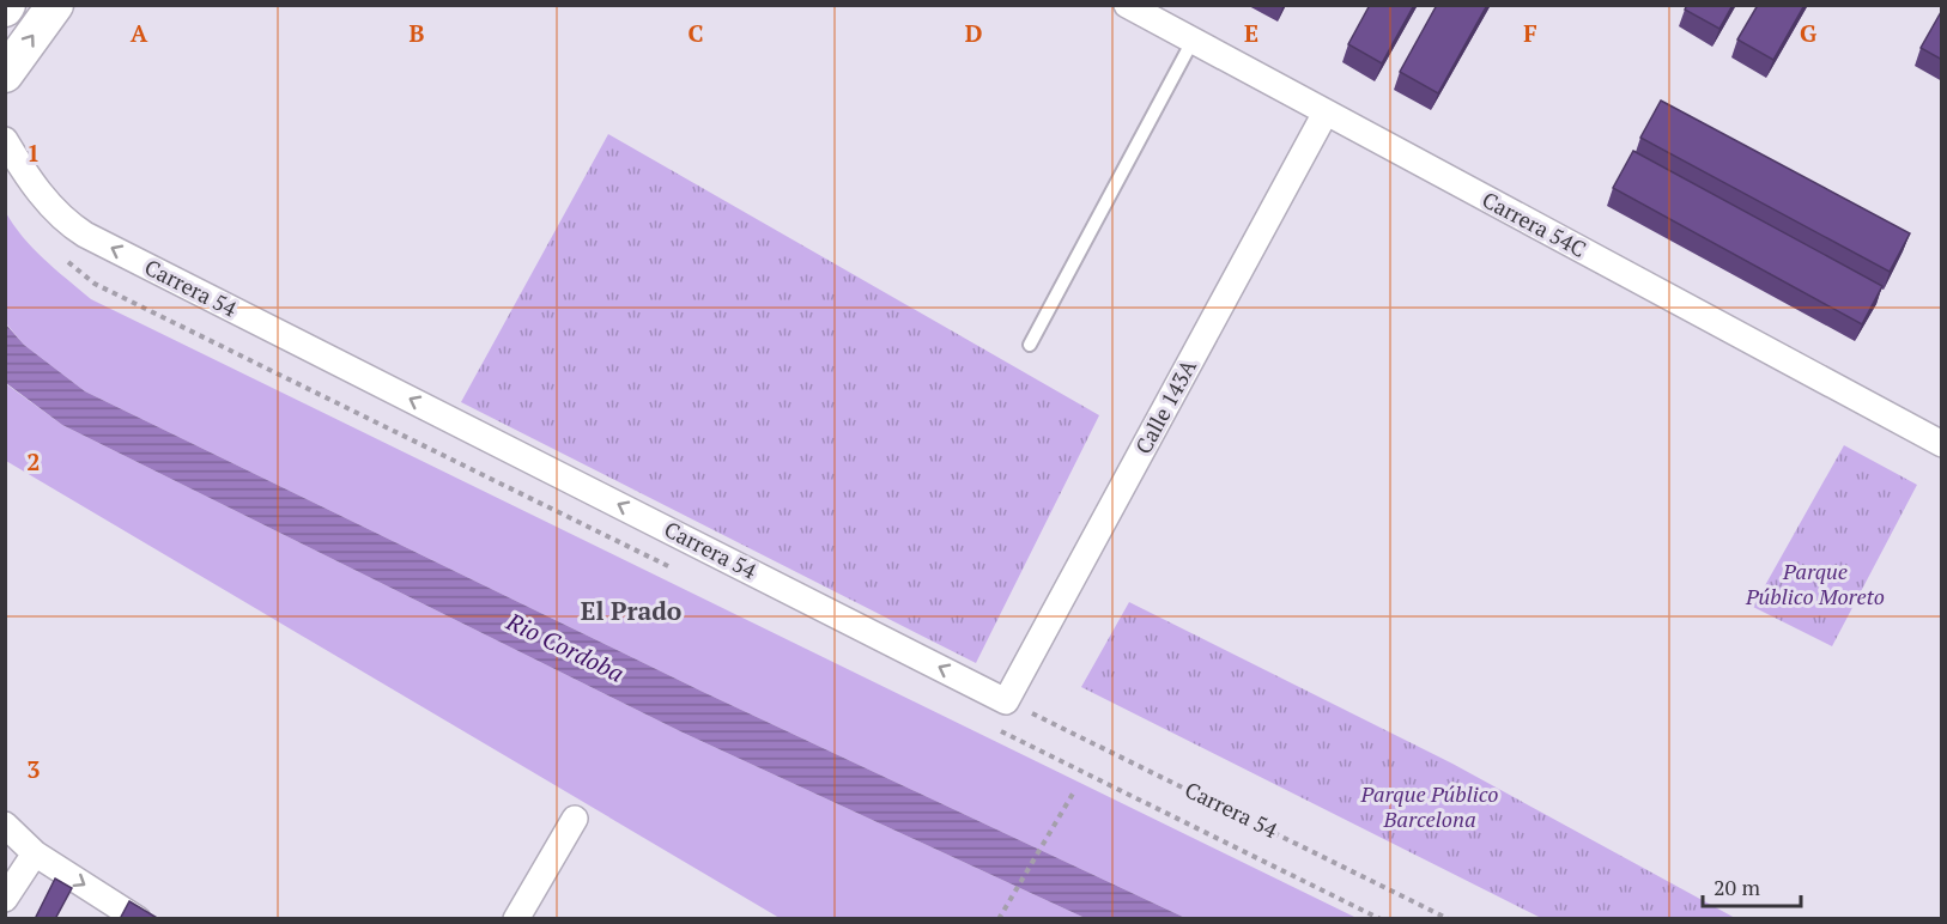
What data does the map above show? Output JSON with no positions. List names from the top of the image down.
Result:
{
  "streets": {
    "street": ["Carrera 54C", "Carrera 54", "Calle 143A"]
  },
  "crossings": [
    ["Carrera 54C", "Calle 143A"],
    ["Carrera 54", "Calle 143A"]
  ],
  "one_way": ["Carrera 54"],
  "districts": ["El Prado"],
  "water": ["Rio Cordoba"],
  "parks": ["Parque Público Moreto", "Parque Público Barcelona"],
  "scale_bar": "20 m",
  "grid": {
    "columns": [
      "A",
      "B",
      "C",
      "D",
      "E",
      "F",
      "G"
    ],
    "rows": ["1", "2", "3"]
  }
}
